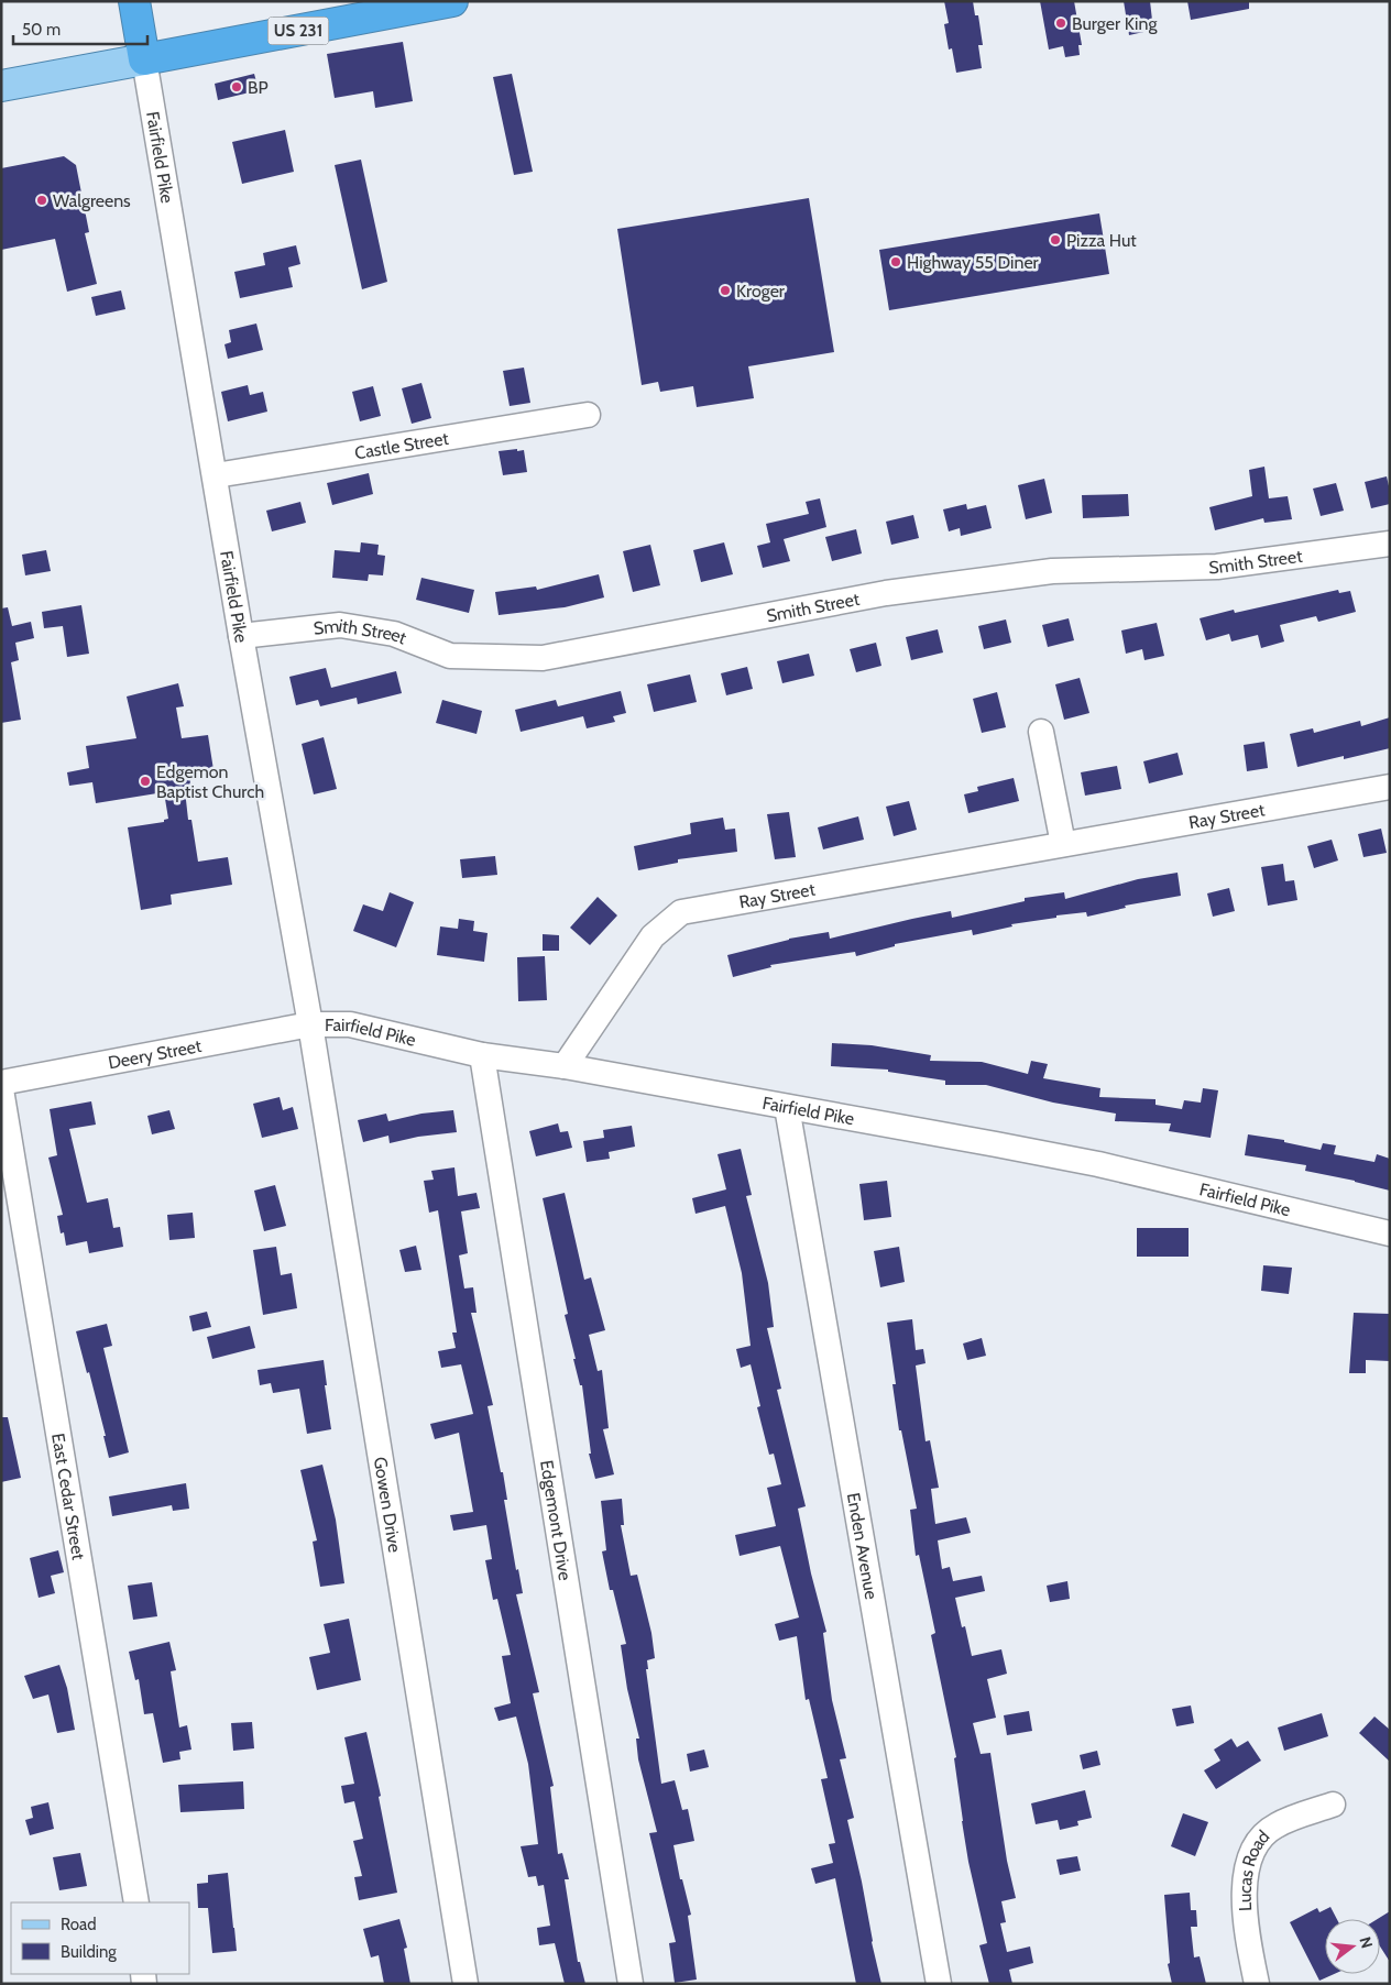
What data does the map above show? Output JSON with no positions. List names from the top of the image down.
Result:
{
  "streets": {
    "highway": ["US 231"],
    "street": [
      "Fairfield Pike",
      "Castle Street",
      "Smith Street",
      "Ray Street",
      "Deery Street",
      "East Cedar Street",
      "Gowen Drive",
      "Edgemont Drive",
      "Enden Avenue",
      "Lucas Road"
    ]
  },
  "crossings": [
    ["US 231", "Fairfield Pike"],
    ["Fairfield Pike", "Castle Street"],
    ["Fairfield Pike", "Smith Street"],
    ["Fairfield Pike", "Ray Street"],
    ["Fairfield Pike", "Deery Street"],
    ["Fairfield Pike", "Gowen Drive"],
    ["Fairfield Pike", "Edgemont Drive"],
    ["Fairfield Pike", "Enden Avenue"],
    ["Deery Street", "Gowen Drive"]
  ],
  "places": [
    "Burger King",
    "BP",
    "Walgreens",
    "Pizza Hut",
    "Highway 55 Diner",
    "Kroger",
    "Edgemon Baptist Church"
  ],
  "legend": ["Road", "Building"],
  "scale_bar": "50 m",
  "north": "right"
}
